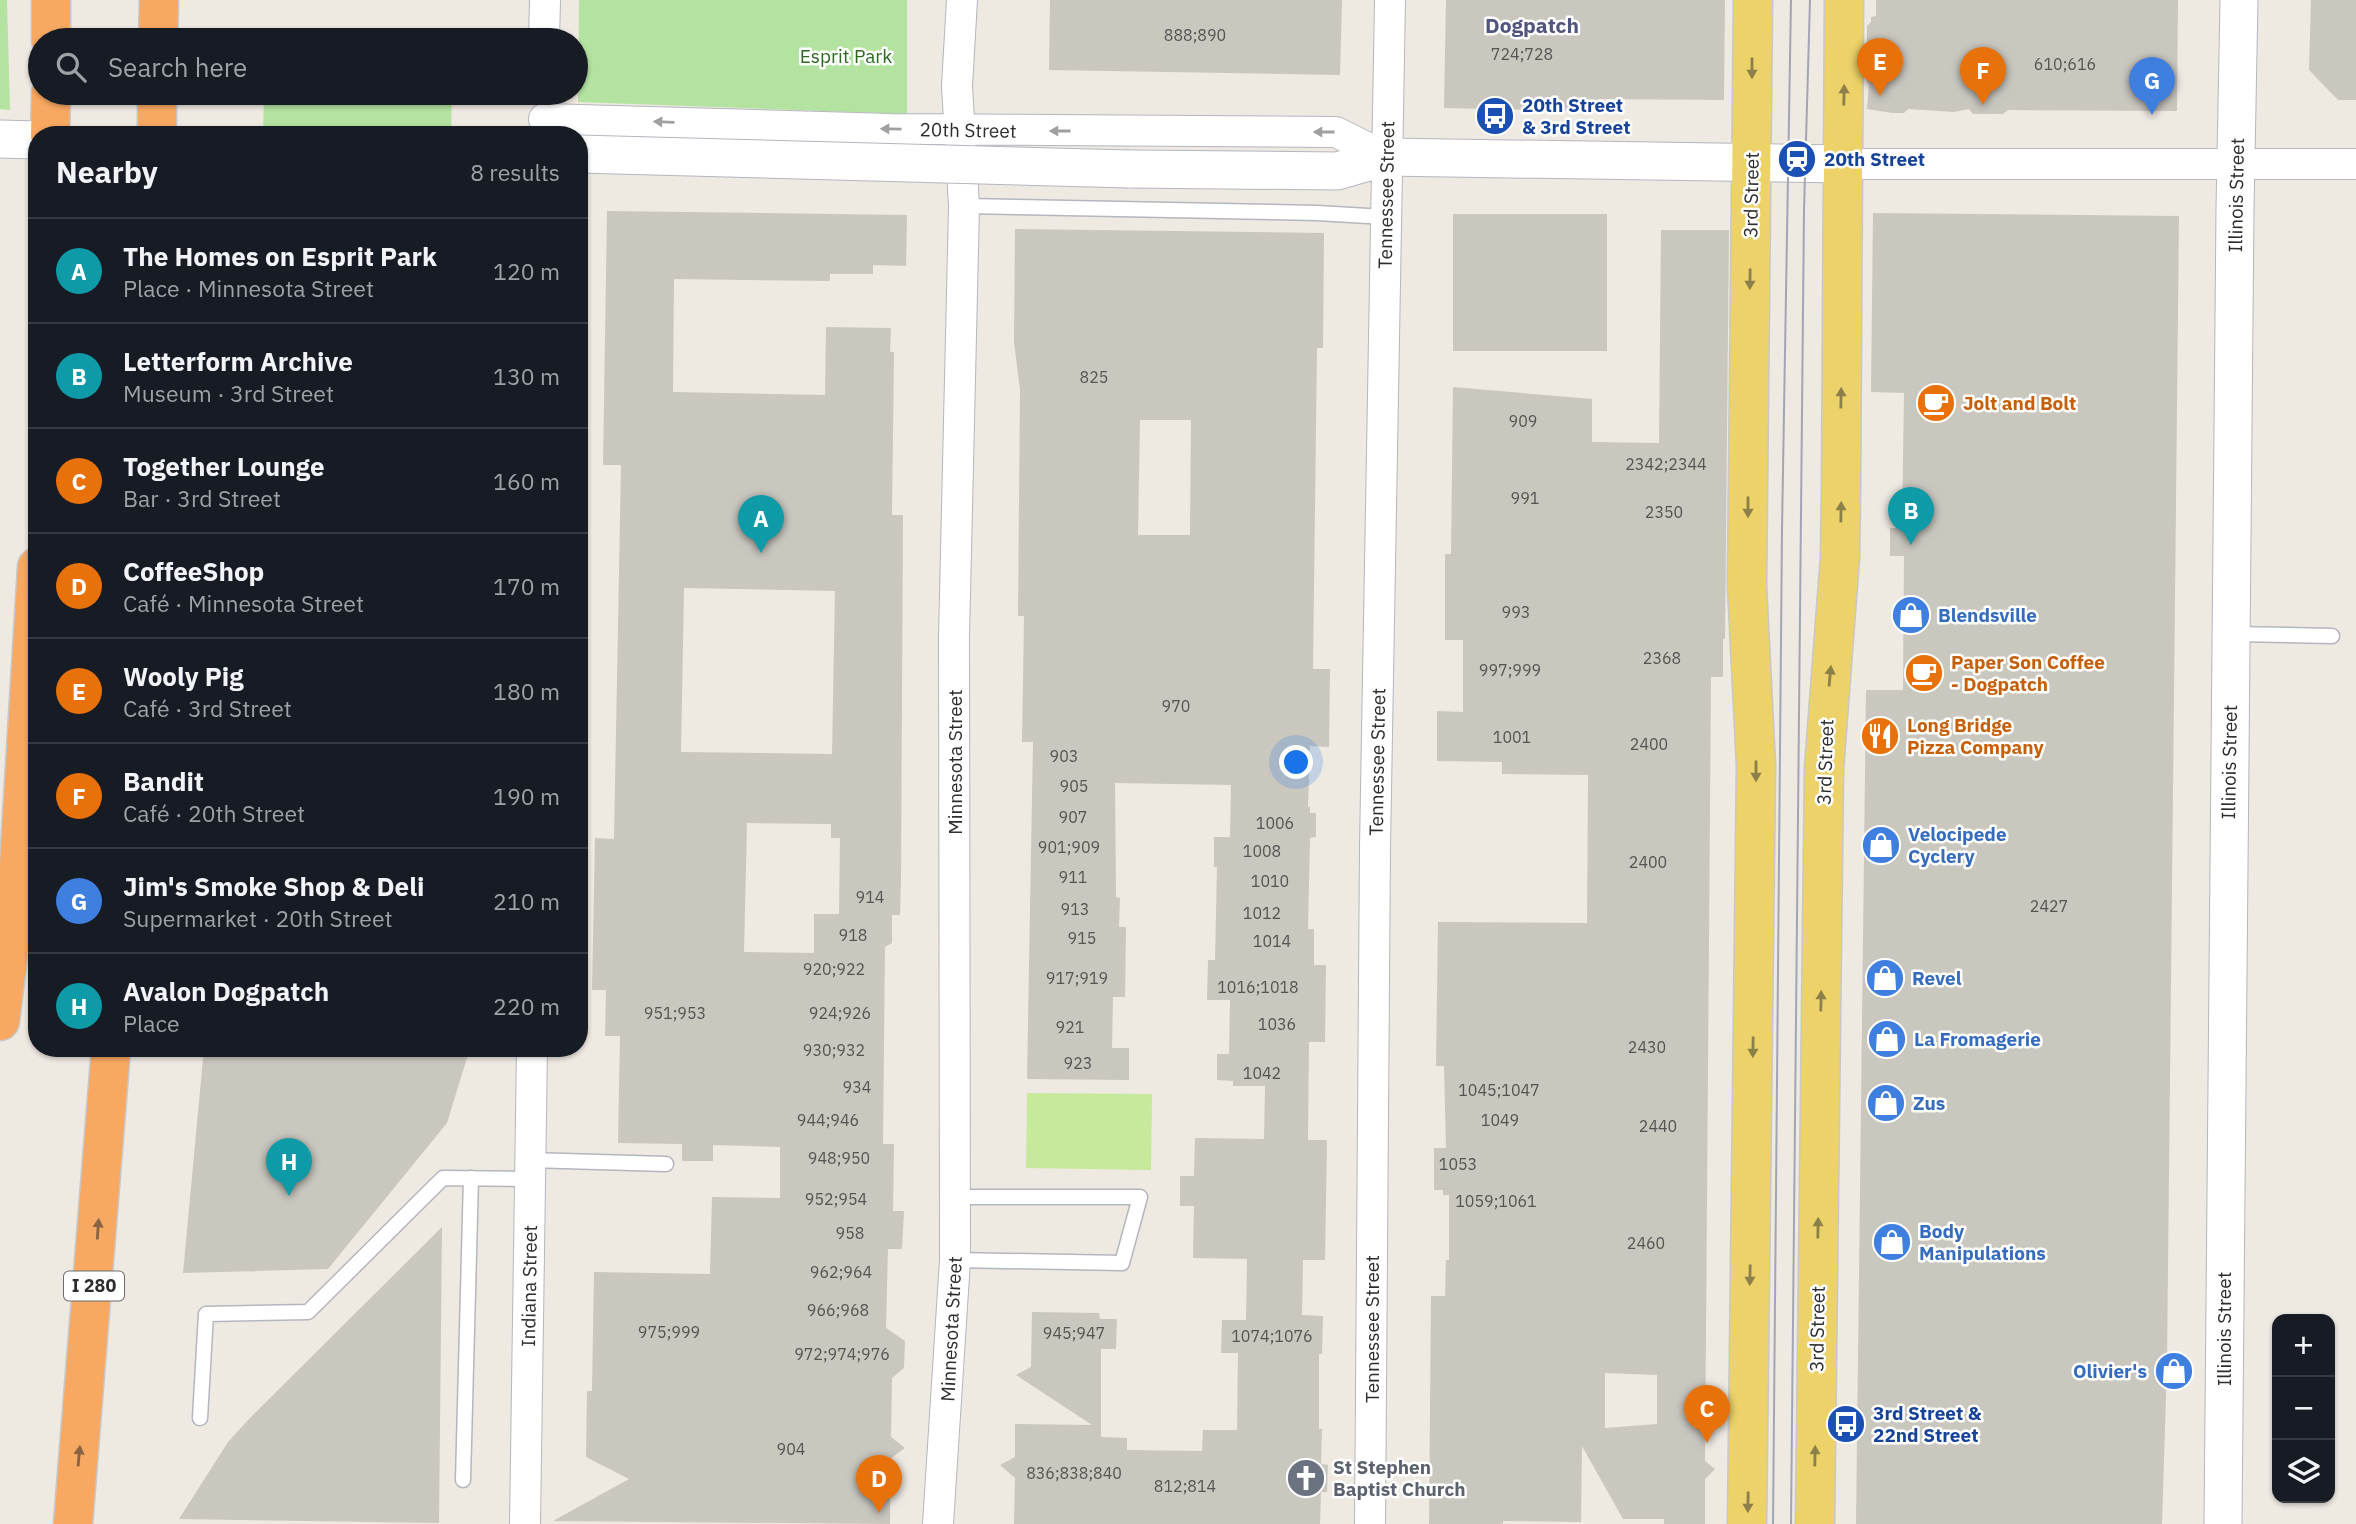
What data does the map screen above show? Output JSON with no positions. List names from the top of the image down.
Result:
{
  "streets": {
    "highway": ["I 280"],
    "main road": ["3rd Street"],
    "street": [
      "20th Street",
      "Tennessee Street",
      "Illinois Street",
      "Minnesota Street",
      "Indiana Street"
    ]
  },
  "crossings": [
    ["20th Street", "Tennessee Street"],
    ["20th Street", "3rd Street"],
    ["20th Street", "Illinois Street"],
    ["20th Street", "Minnesota Street"]
  ],
  "districts": ["Dogpatch"],
  "parks": ["Esprit Park"],
  "places": {
    "bus stop": ["20th Street & 3rd Street", "3rd Street & 22nd Street"],
    "station": ["20th Street"],
    "cafe": ["Jolt and Bolt", "Paper Son Coffee - Dogpatch"],
    "shop": [
      "Blendsville",
      "Velocipede Cyclery",
      "Revel",
      "La Fromagerie",
      "Zus",
      "Body Manipulations",
      "Olivier's"
    ],
    "restaurant": ["Long Bridge Pizza Company"],
    "church": ["St Stephen Baptist Church"]
  },
  "house_numbers": [
    "888;890",
    "724;728",
    "610;616",
    "825",
    "909",
    "2342;2344",
    "991",
    "2350",
    "993",
    "2368",
    "997;999",
    "970",
    "1001",
    "2400",
    "903",
    "905",
    "907",
    "1006",
    "901;909",
    "1008",
    "2400",
    "911",
    "1010",
    "914",
    "2427",
    "913",
    "1012",
    "918",
    "915",
    "1014",
    "920;922",
    "917;919",
    "1016;1018",
    "951;953",
    "924;926",
    "1036",
    "921",
    "2430",
    "930;932",
    "923",
    "1042",
    "934",
    "1045;1047",
    "944;946",
    "1049",
    "2440",
    "948;950",
    "1053",
    "952;954",
    "1059;1061",
    "958",
    "2460",
    "962;964",
    "966;968",
    "975;999",
    "945;947",
    "1074;1076",
    "972;974;976",
    "904",
    "836;838;840",
    "812;814"
  ],
  "page": {
    "search": "Search here",
    "pins": [
      "E",
      "F",
      "G",
      "B",
      "A",
      "H",
      "C",
      "D"
    ],
    "heading": ["Nearby", "8 results"],
    "list": [
      {
        "mark": "A",
        "name": "The Homes on Esprit Park",
        "note": "Place · Minnesota Street",
        "value": "120 m"
      },
      {
        "mark": "B",
        "name": "Letterform Archive",
        "note": "Museum · 3rd Street",
        "value": "130 m"
      },
      {
        "mark": "C",
        "name": "Together Lounge",
        "note": "Bar · 3rd Street",
        "value": "160 m"
      },
      {
        "mark": "D",
        "name": "CoffeeShop",
        "note": "Café · Minnesota Street",
        "value": "170 m"
      },
      {
        "mark": "E",
        "name": "Wooly Pig",
        "note": "Café · 3rd Street",
        "value": "180 m"
      },
      {
        "mark": "F",
        "name": "Bandit",
        "note": "Café · 20th Street",
        "value": "190 m"
      },
      {
        "mark": "G",
        "name": "Jim's Smoke Shop & Deli",
        "note": "Supermarket · 20th Street",
        "value": "210 m"
      },
      {
        "mark": "H",
        "name": "Avalon Dogpatch",
        "note": "Place",
        "value": "220 m"
      }
    ],
    "map_buttons": ["+", "−"]
  }
}
